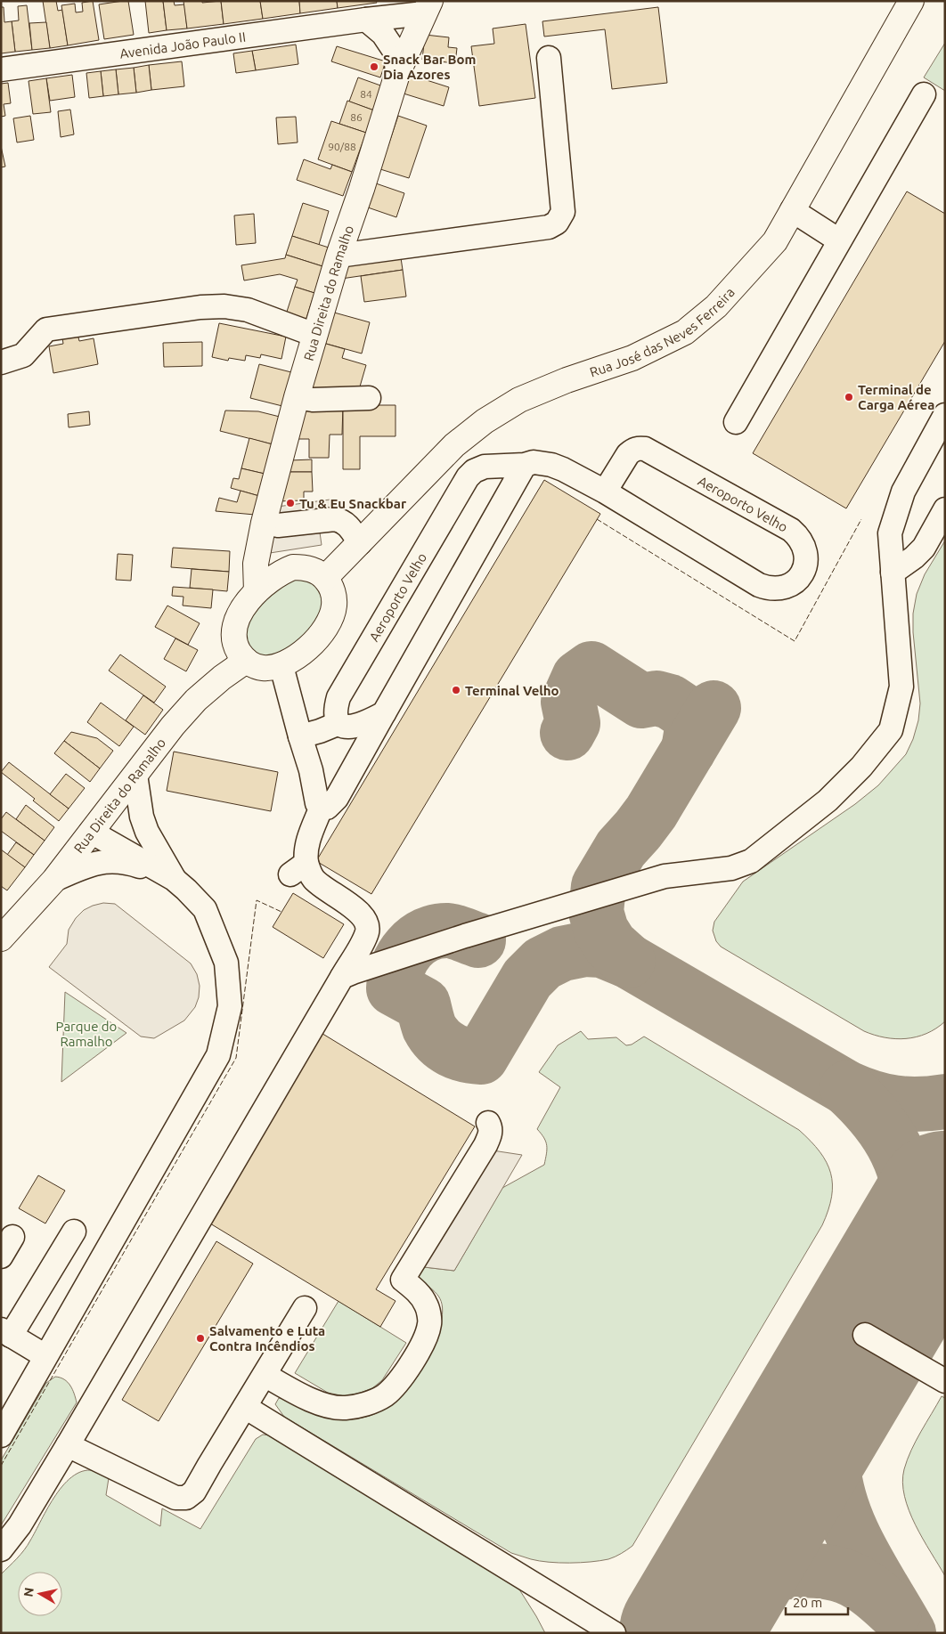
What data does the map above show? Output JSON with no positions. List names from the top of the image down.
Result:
{
  "streets": {
    "main road": ["Rua Direita do Ramalho", "Rua José das Neves Ferreira"],
    "street": ["Avenida João Paulo II", "Aeroporto Velho"]
  },
  "crossings": [
    ["Avenida João Paulo II", "Rua Direita do Ramalho"],
    ["Rua Direita do Ramalho", "Rua José das Neves Ferreira"]
  ],
  "parks": ["Parque do Ramalho"],
  "places": [
    "Snack Bar Bom Dia Azores",
    "Terminal de Carga Aérea",
    "Tu & Eu Snackbar",
    "Terminal Velho",
    "Salvamento e Luta Contra Incêndios"
  ],
  "house_numbers": ["84", "86", "90/88"],
  "scale_bar": "20 m",
  "north": "left"
}
